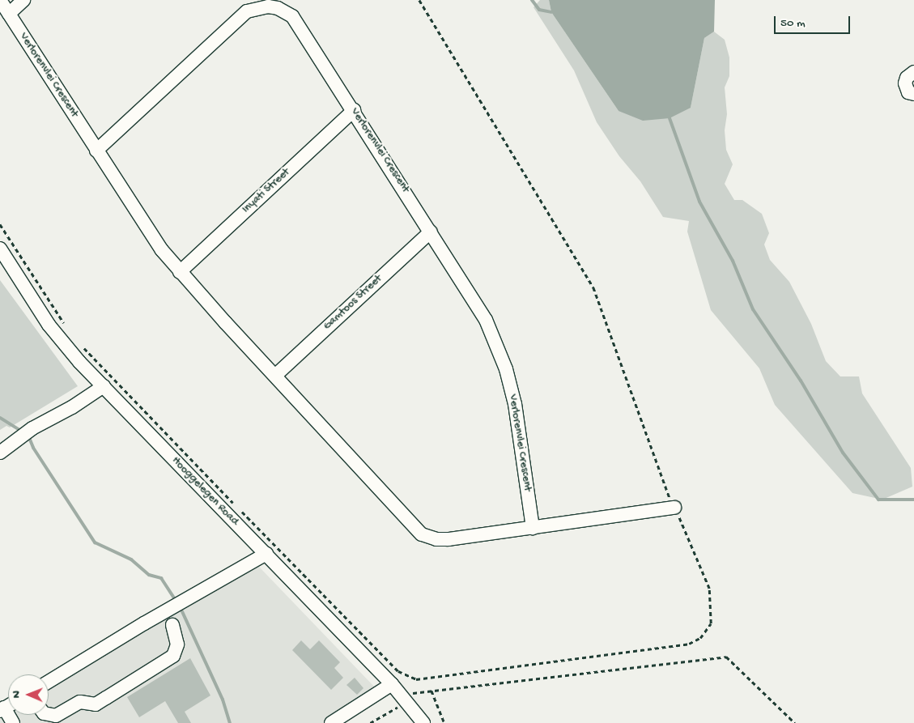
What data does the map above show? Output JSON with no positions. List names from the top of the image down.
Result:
{
  "streets": {
    "street": [
      "Verlorenvlei Crescent",
      "Inyati Street",
      "Gamtoos Street",
      "Hooggelegen Road"
    ]
  },
  "crossings": [
    ["Verlorenvlei Crescent", "Inyati Street"],
    ["Verlorenvlei Crescent", "Gamtoos Street"]
  ],
  "scale_bar": "50 m",
  "north": "left"
}
